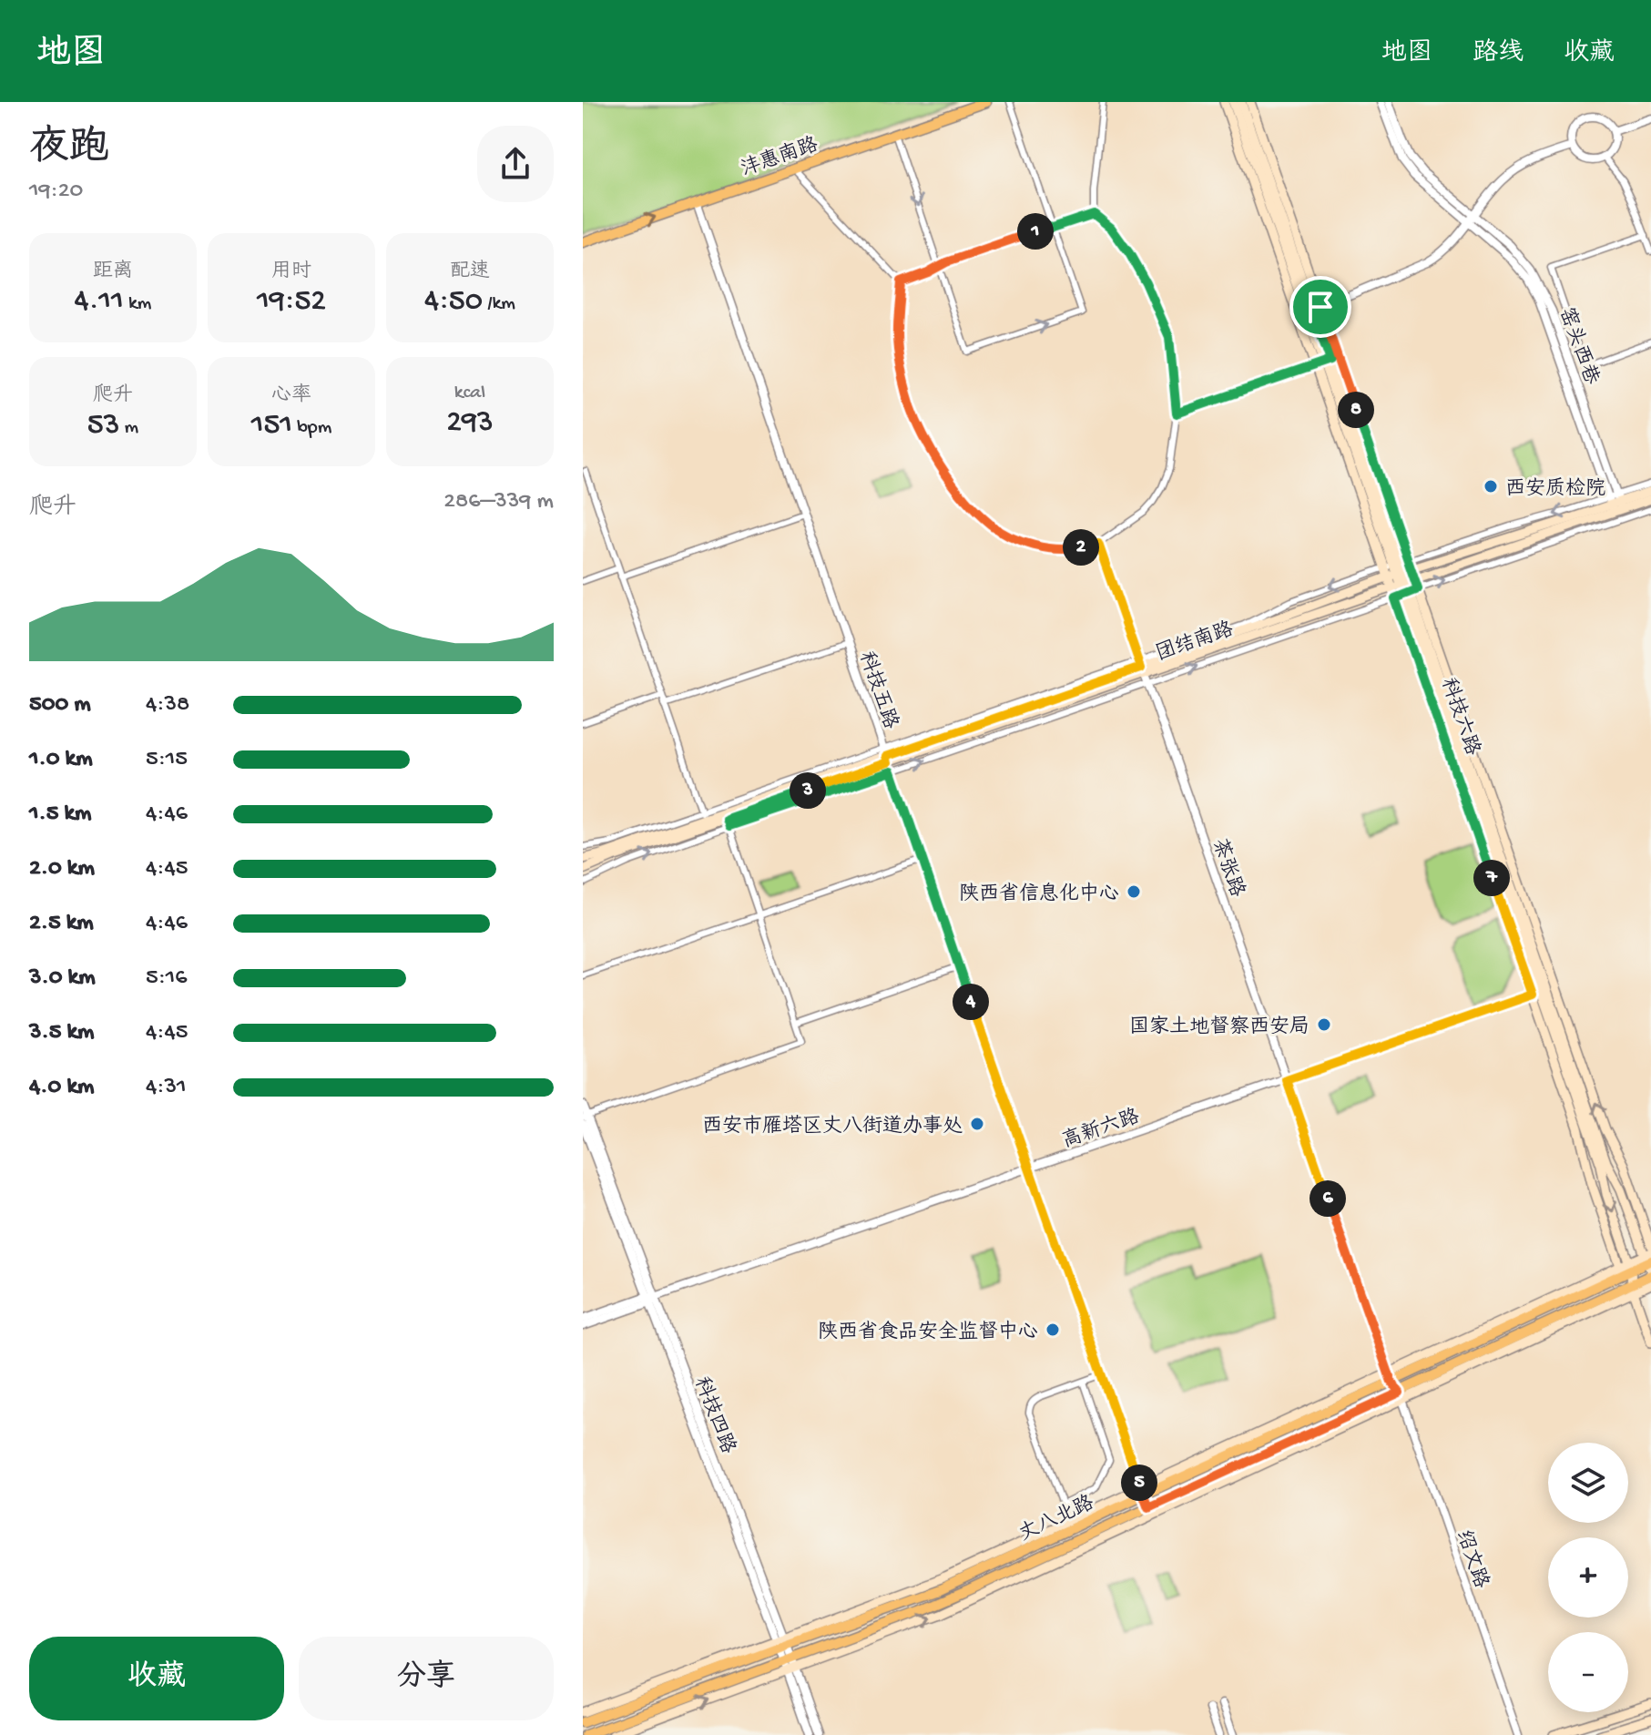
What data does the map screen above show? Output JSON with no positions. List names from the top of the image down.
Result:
{
  "streets": {
    "main road": [
      "沣惠南路",
      "团结南路",
      "科技六路",
      "丈八北路"
    ],
    "street": [
      "窑头西巷",
      "科技五路",
      "茶张路",
      "高新六路",
      "科技四路",
      "绍文路"
    ]
  },
  "crossings": [
    ["沣惠南路", "科技五路"],
    ["窑头西巷", "团结南路"],
    ["团结南路", "科技五路"],
    ["团结南路", "科技六路"],
    ["团结南路", "茶张路"],
    ["科技五路", "高新六路"],
    ["科技五路", "丈八北路"],
    ["科技六路", "高新六路"],
    ["科技六路", "丈八北路"],
    ["茶张路", "高新六路"],
    ["茶张路", "丈八北路"],
    ["茶张路", "绍文路"],
    ["高新六路", "科技四路"],
    ["科技四路", "丈八北路"],
    ["丈八北路", "绍文路"]
  ],
  "places": [
    "西安质检院",
    "陕西省信息化中心",
    "国家土地督察西安局",
    "西安市雁塔区丈八街道办事处",
    "陕西省食品安全监督中心"
  ],
  "page": {
    "header": "地图",
    "nav": ["地图", "路线", "收藏"],
    "heading": ["夜跑", "19:20"],
    "pins": [
      "1",
      "8",
      "2",
      "3",
      "7",
      "4",
      "6",
      "5"
    ],
    "stats": [
      ["距离", "4.11 km"],
      ["用时", "19:52"],
      ["配速", "4:50 /km"],
      ["爬升", "53 m"],
      ["心率", "151 bpm"],
      ["kcal", "293"]
    ],
    "chart": ["爬升", "286–339 m"],
    "list": [
      {
        "name": "500 m",
        "note": "4:38"
      },
      {
        "name": "1.0 km",
        "note": "5:15"
      },
      {
        "name": "1.5 km",
        "note": "4:46"
      },
      {
        "name": "2.0 km",
        "note": "4:45"
      },
      {
        "name": "2.5 km",
        "note": "4:46"
      },
      {
        "name": "3.0 km",
        "note": "5:16"
      },
      {
        "name": "3.5 km",
        "note": "4:45"
      },
      {
        "name": "4.0 km",
        "note": "4:31"
      }
    ],
    "map_buttons": ["+", "−"],
    "buttons": ["收藏", "分享"]
  }
}
